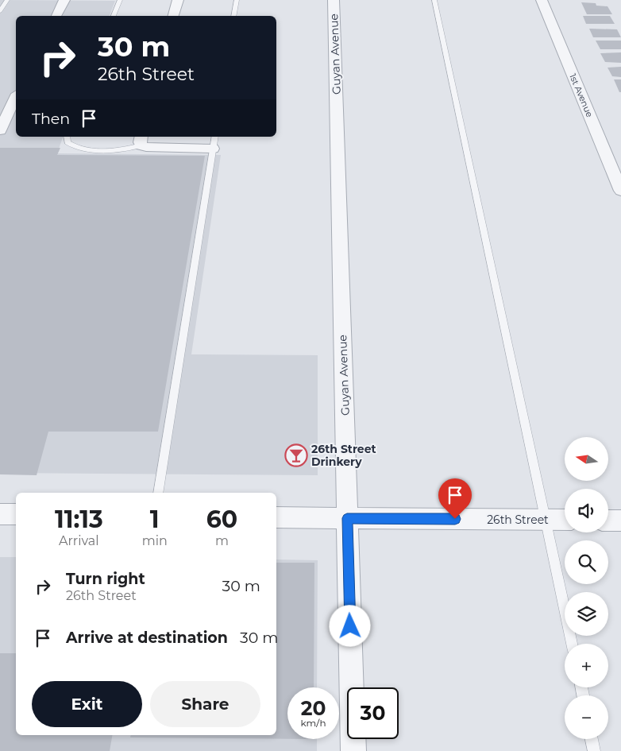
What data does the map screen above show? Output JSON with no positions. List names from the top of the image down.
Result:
{
  "streets": {
    "street": ["Guyan Avenue", "1st Avenue", "26th Street"]
  },
  "crossings": [
    ["Guyan Avenue", "26th Street"]
  ],
  "places": {
    "bar": ["26th Street Drinkery"]
  },
  "north": "left",
  "page": {
    "turn": ["30 m", "26th Street"],
    "then": "Then",
    "map_buttons": ["+", "−"],
    "eta": [
      "11:13",
      "Arrival",
      "1",
      "min",
      "60",
      "m"
    ],
    "list": [
      {
        "name": "Turn right",
        "note": "26th Street",
        "value": "30 m"
      },
      {
        "name": "Arrive at destination",
        "value": "30 m"
      }
    ],
    "buttons": ["Exit", "Share"],
    "speed": "20 km/h",
    "limit": "30"
  }
}
